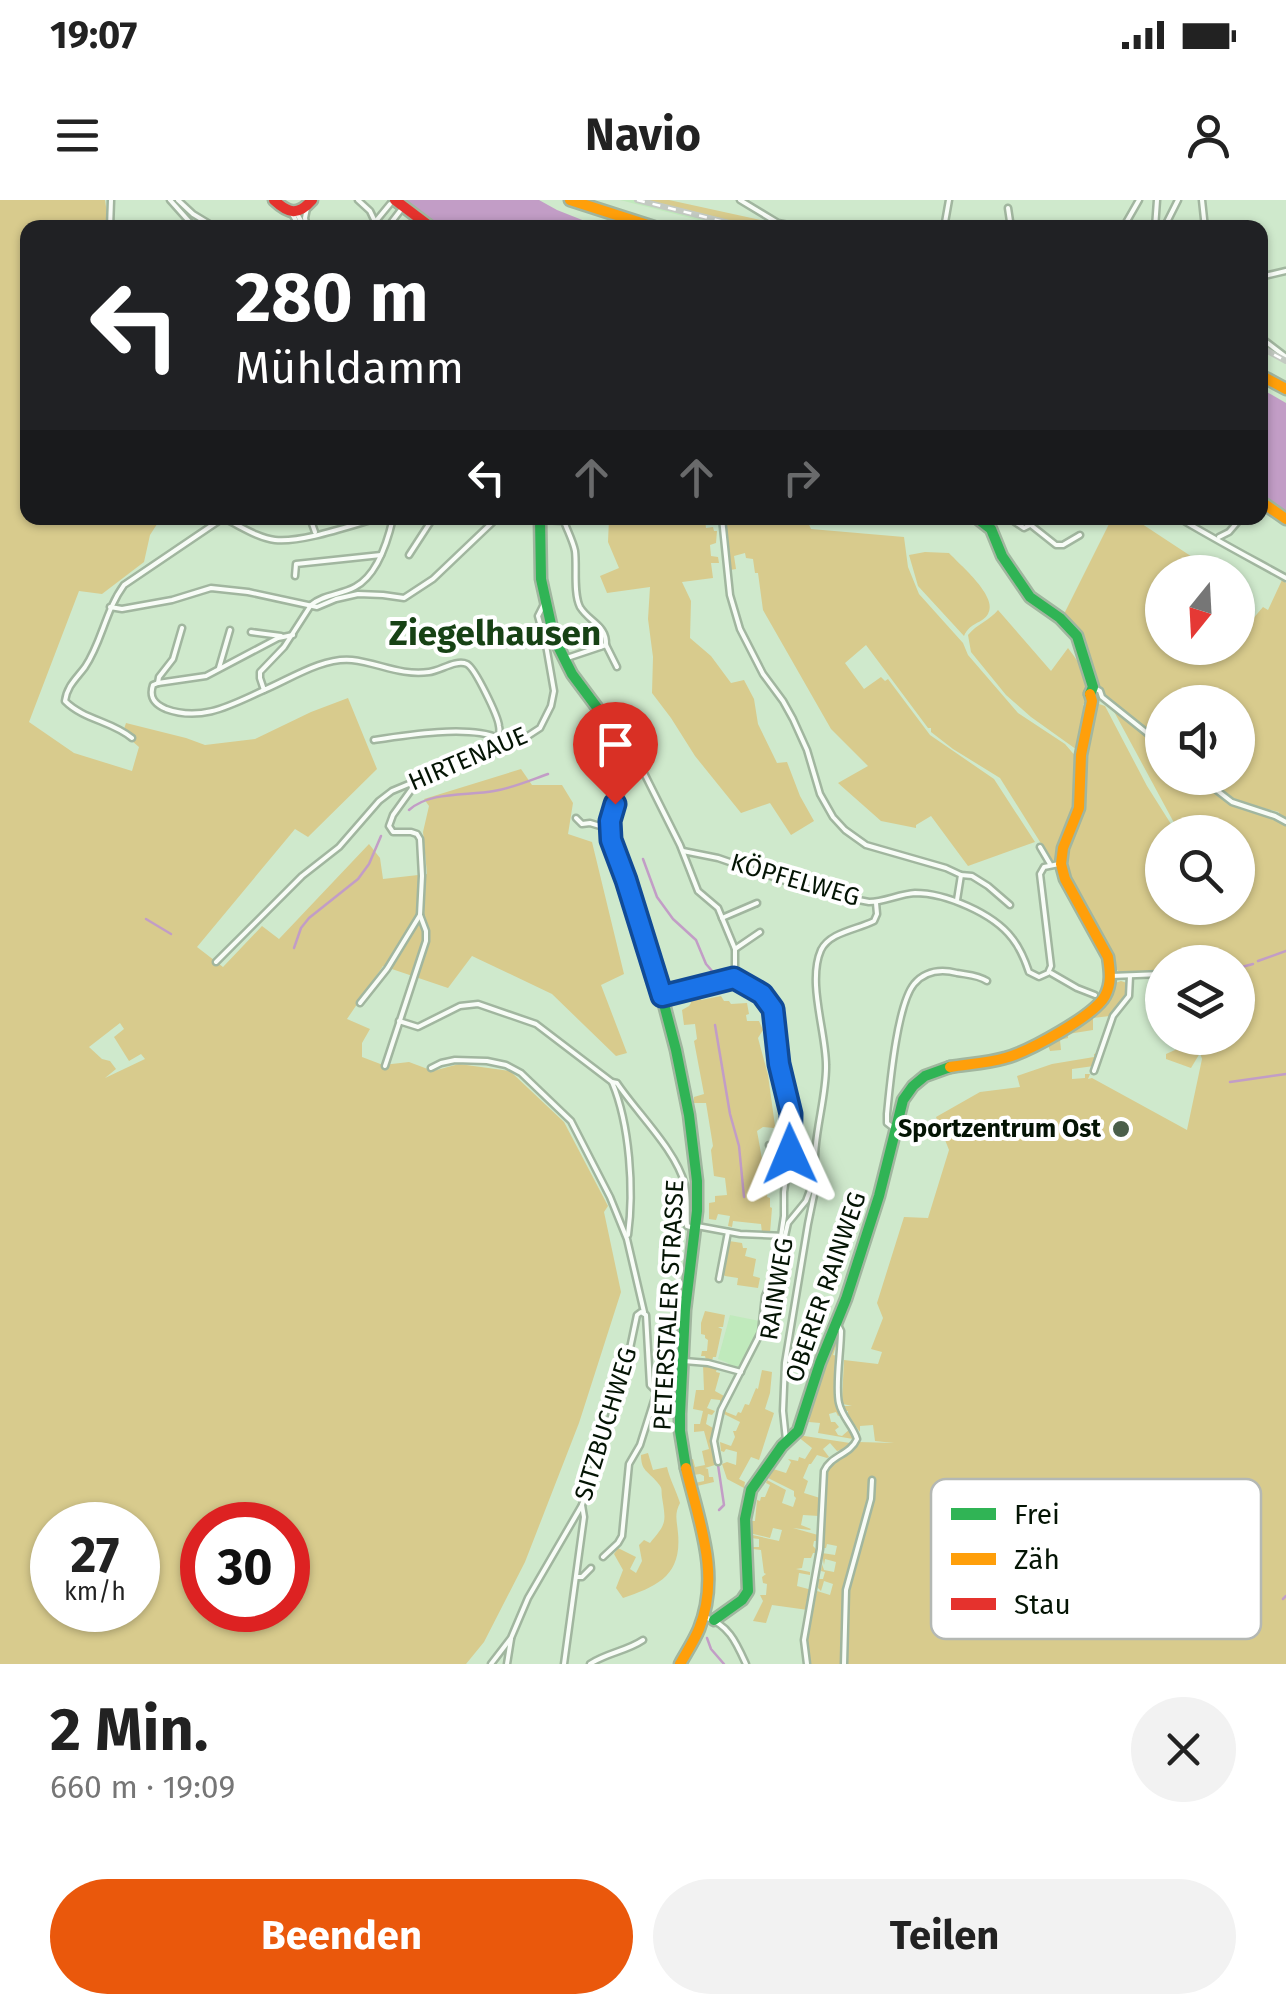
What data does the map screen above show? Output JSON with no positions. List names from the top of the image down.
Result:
{
  "streets": {
    "main road": ["OBERER RAINWEG", "PETERSTALER STRASSE"],
    "street": [
      "HIRTENAUE",
      "KÖPFELWEG",
      "RAINWEG",
      "SITZBUCHWEG"
    ]
  },
  "crossings": [
    ["KÖPFELWEG", "RAINWEG"],
    ["OBERER RAINWEG", "RAINWEG"],
    ["PETERSTALER STRASSE", "SITZBUCHWEG"]
  ],
  "districts": ["Ziegelhausen"],
  "places": ["Sportzentrum Ost"],
  "legend": ["Frei", "Zäh", "Stau"],
  "north": "bottom",
  "page": {
    "status": "19:07",
    "header": "Navio",
    "turn": ["280 m", "Mühldamm"],
    "speed": "27 km/h",
    "limit": "30",
    "heading": ["2 Min.", "660 m · 19:09"],
    "buttons": ["Beenden", "Teilen"]
  }
}
